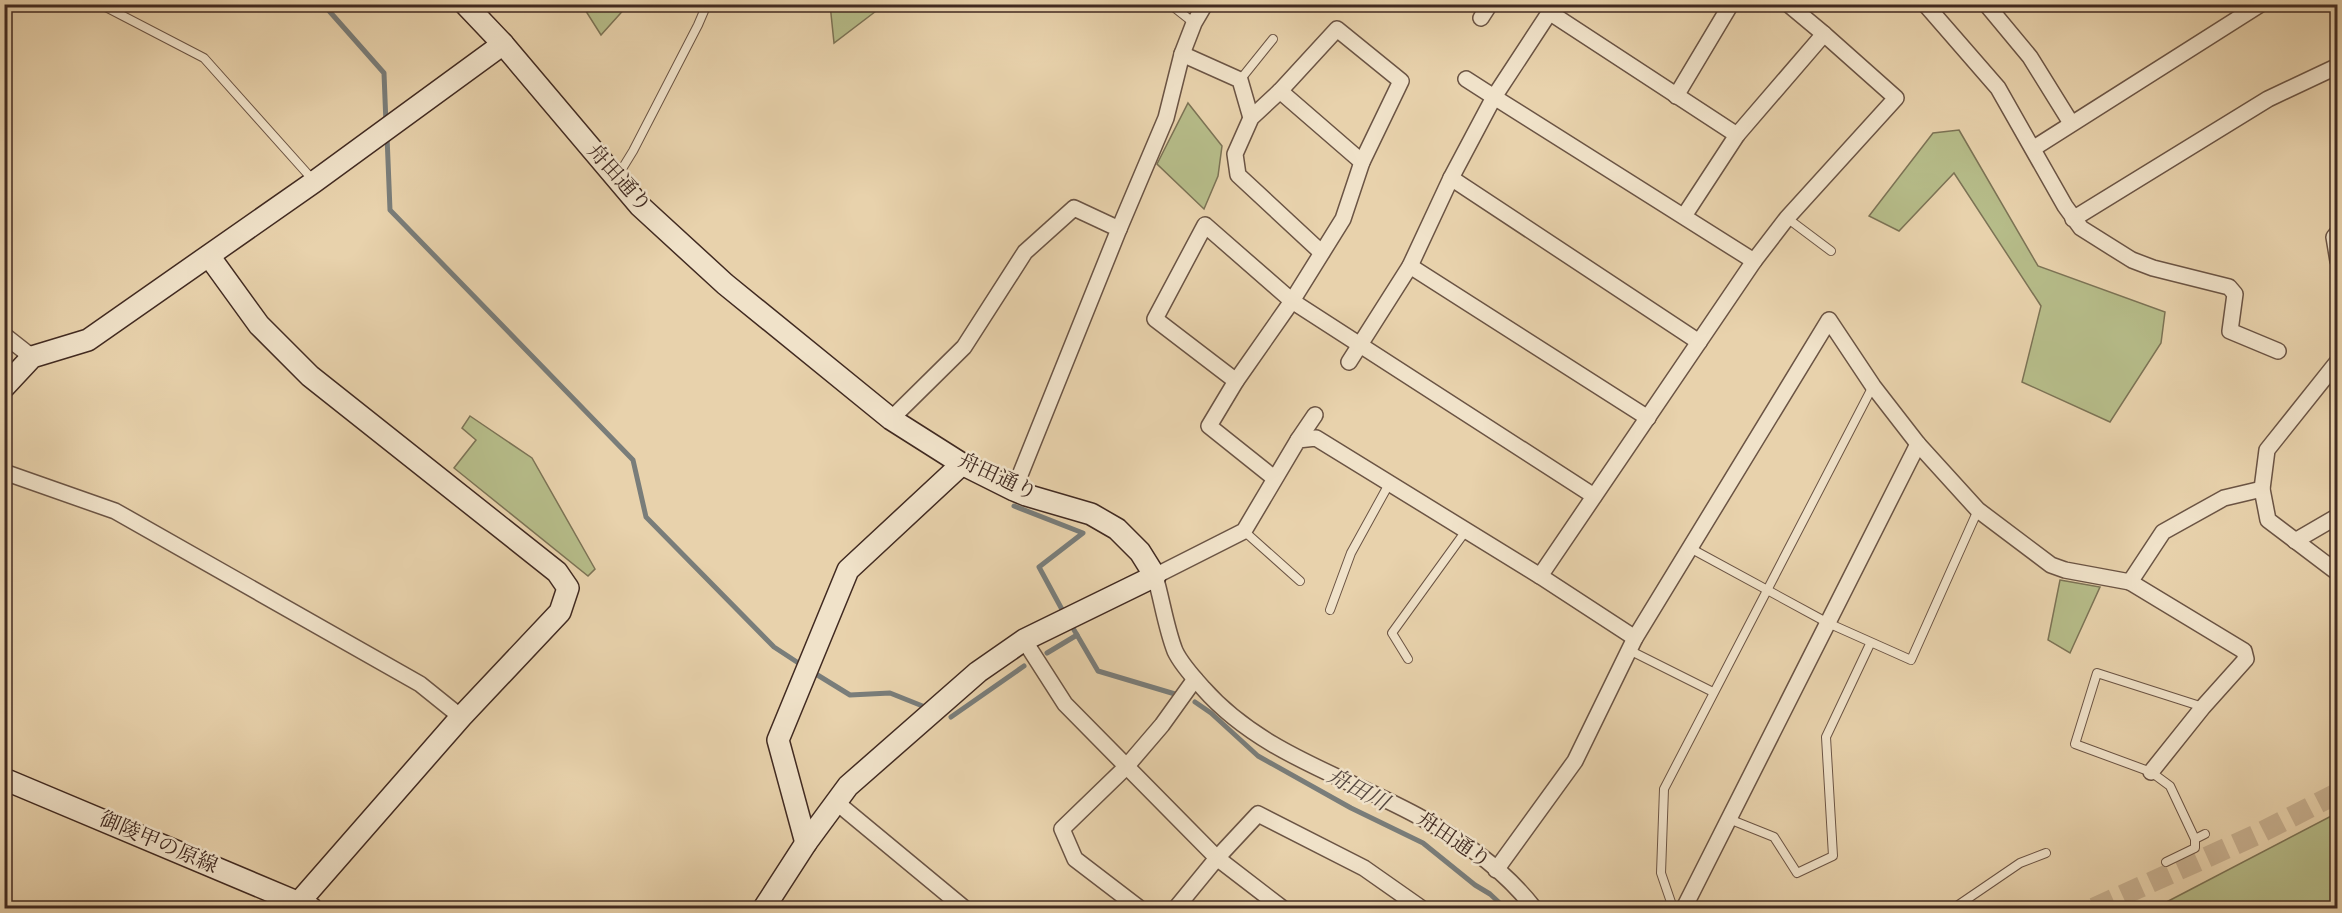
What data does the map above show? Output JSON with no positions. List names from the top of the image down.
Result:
{
  "streets": {
    "street": ["舟田通り", "御陵甲の原線"]
  },
  "water": ["舟田川"]
}
